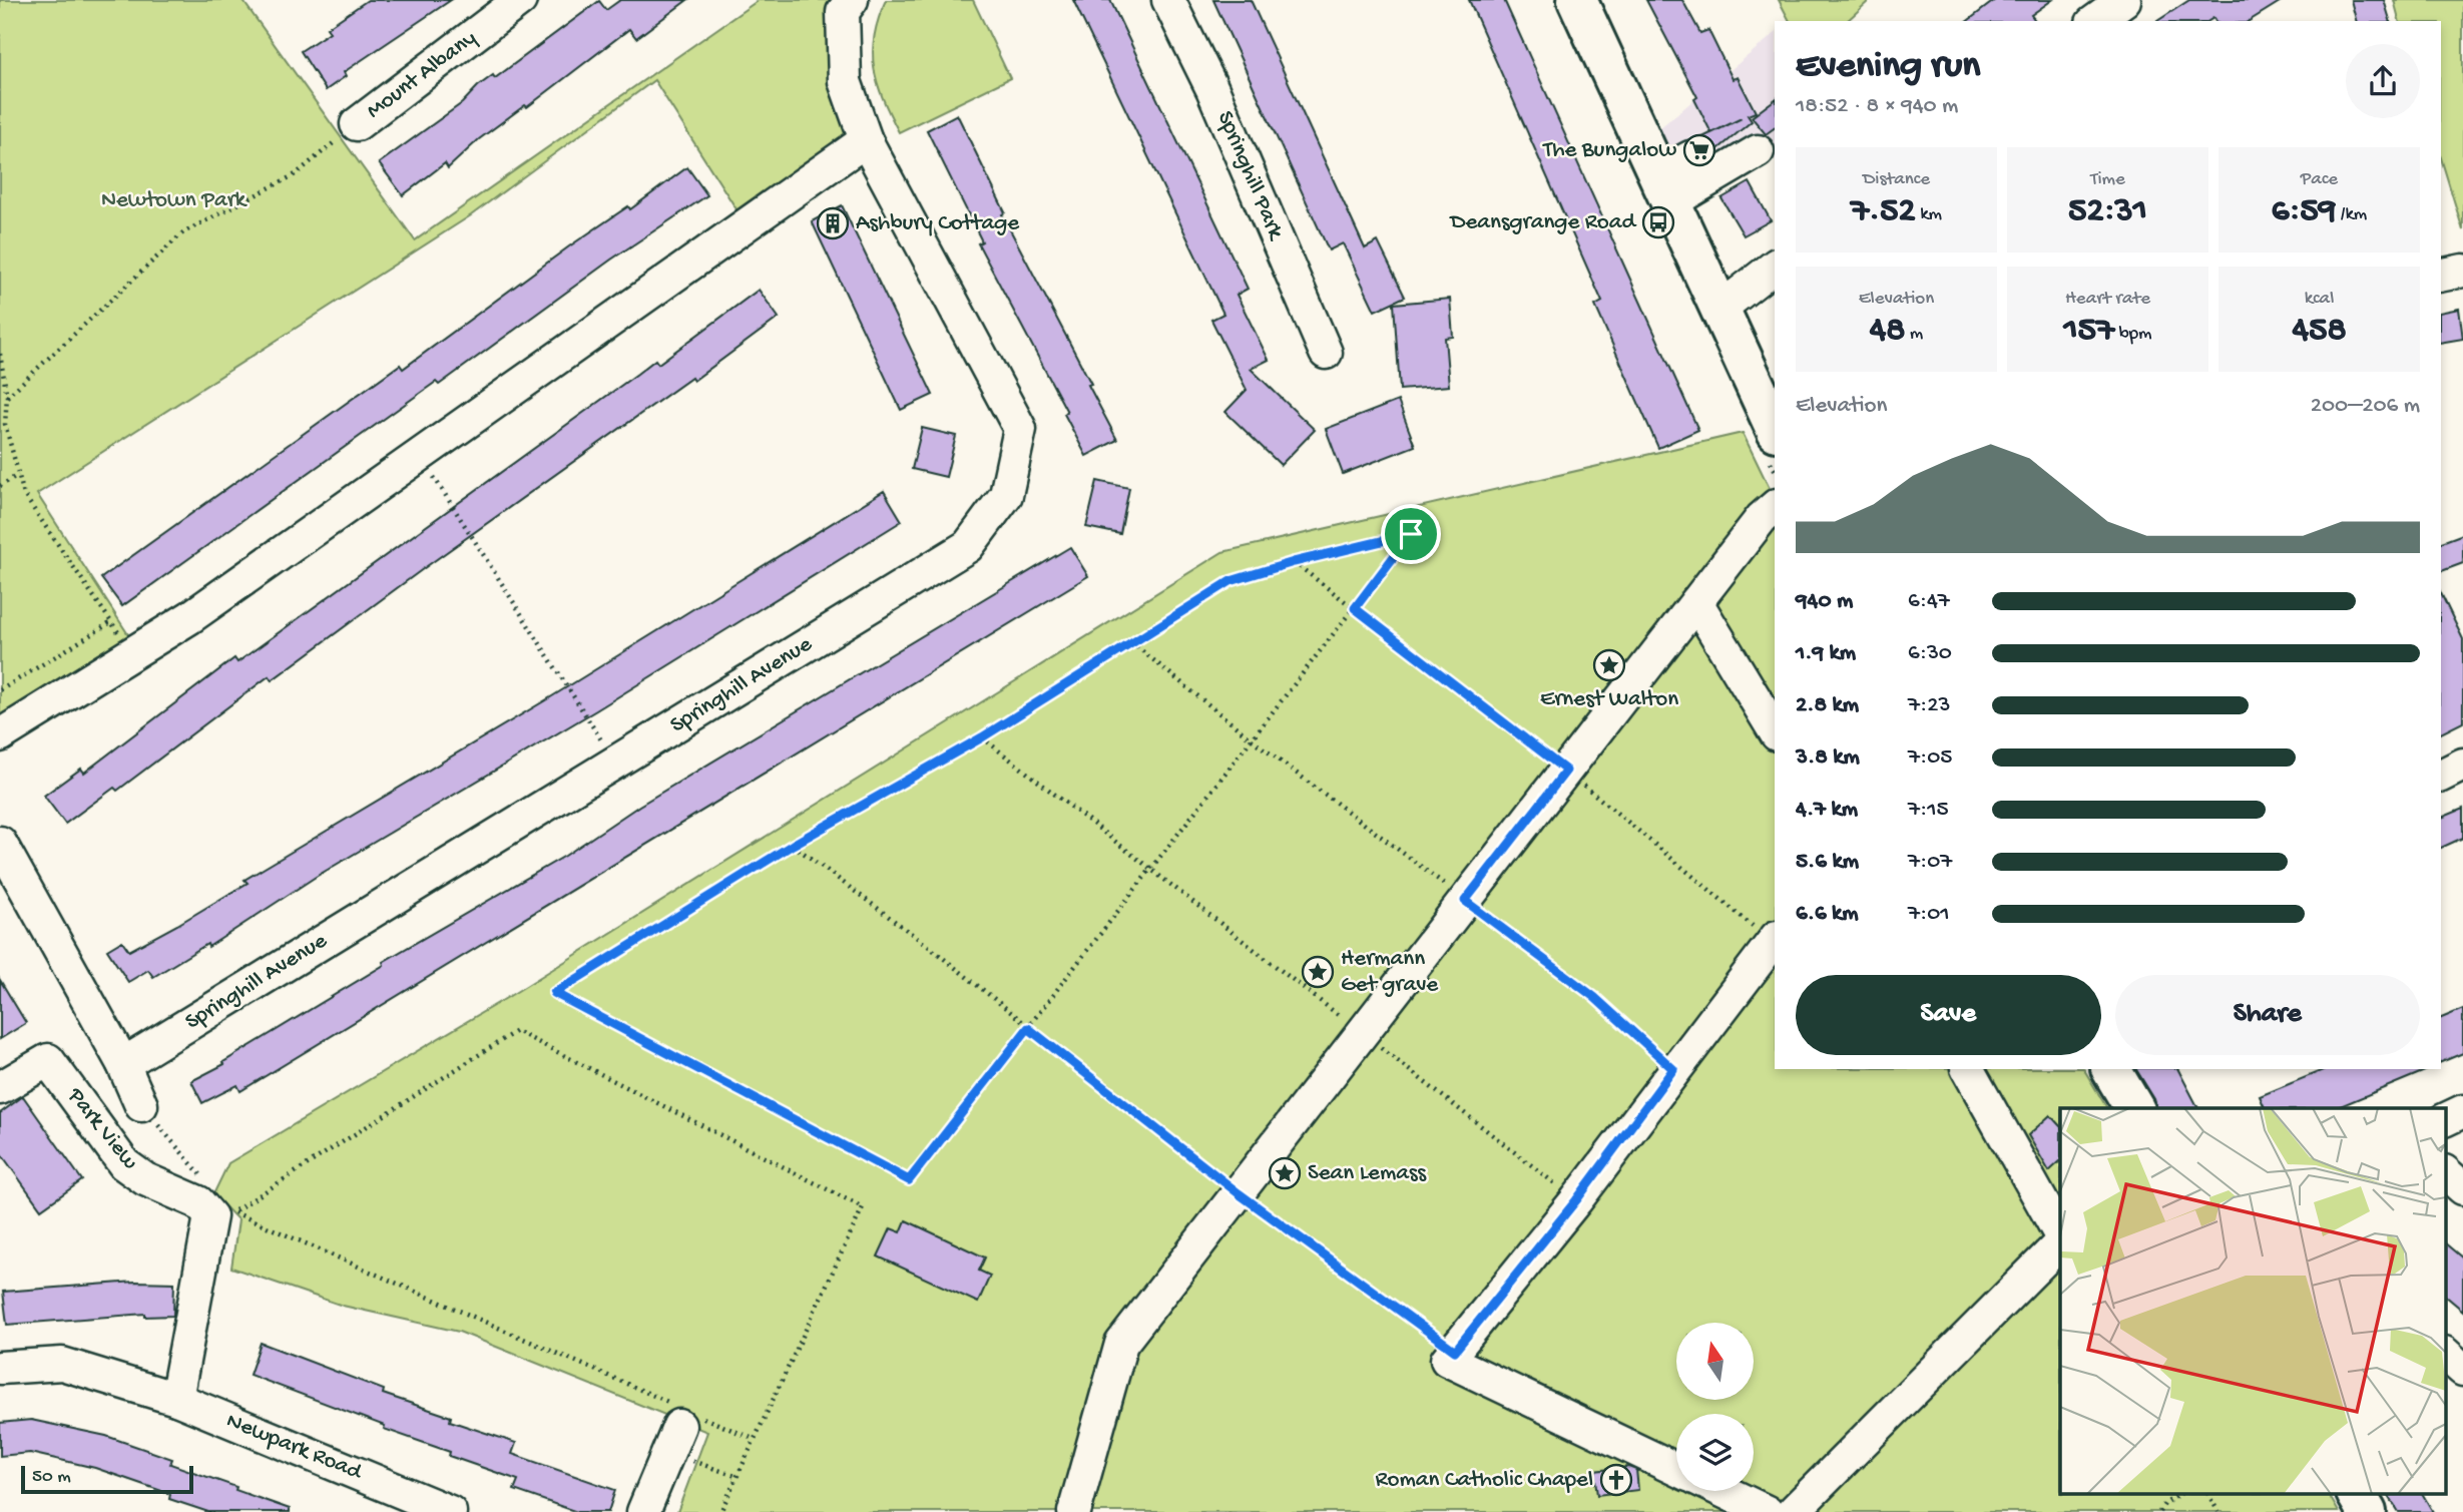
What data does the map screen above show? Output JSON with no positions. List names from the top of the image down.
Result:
{
  "streets": {
    "street": [
      "Mount Albany",
      "Springhill Park",
      "Springhill Avenue",
      "Park View",
      "Newpark Road"
    ]
  },
  "crossings": [
    ["Park View", "Newpark Road"]
  ],
  "parks": ["Newtown Park"],
  "places": {
    "supermarket": ["The Bungalow"],
    "bus stop": ["Deansgrange Road"],
    "building": ["Ashbury Cottage"],
    "place": ["Ernest Walton", "Hermann Get grave", "Sean Lemass"],
    "church": ["Roman Catholic Chapel"]
  },
  "scale_bar": "50 m",
  "north": "top",
  "page": {
    "heading": ["Evening run", "18:52 · 8 × 940 m"],
    "stats": [
      ["Distance", "7.52 km"],
      ["Time", "52:31"],
      ["Pace", "6:59 /km"],
      ["Elevation", "48 m"],
      ["Heart rate", "157 bpm"],
      ["kcal", "458"]
    ],
    "chart": ["Elevation", "200–206 m"],
    "list": [
      {
        "name": "940 m",
        "note": "6:47"
      },
      {
        "name": "1.9 km",
        "note": "6:30"
      },
      {
        "name": "2.8 km",
        "note": "7:23"
      },
      {
        "name": "3.8 km",
        "note": "7:05"
      },
      {
        "name": "4.7 km",
        "note": "7:15"
      },
      {
        "name": "5.6 km",
        "note": "7:07"
      },
      {
        "name": "6.6 km",
        "note": "7:01"
      }
    ],
    "buttons": ["Save", "Share"],
    "scale": "50 m"
  }
}
